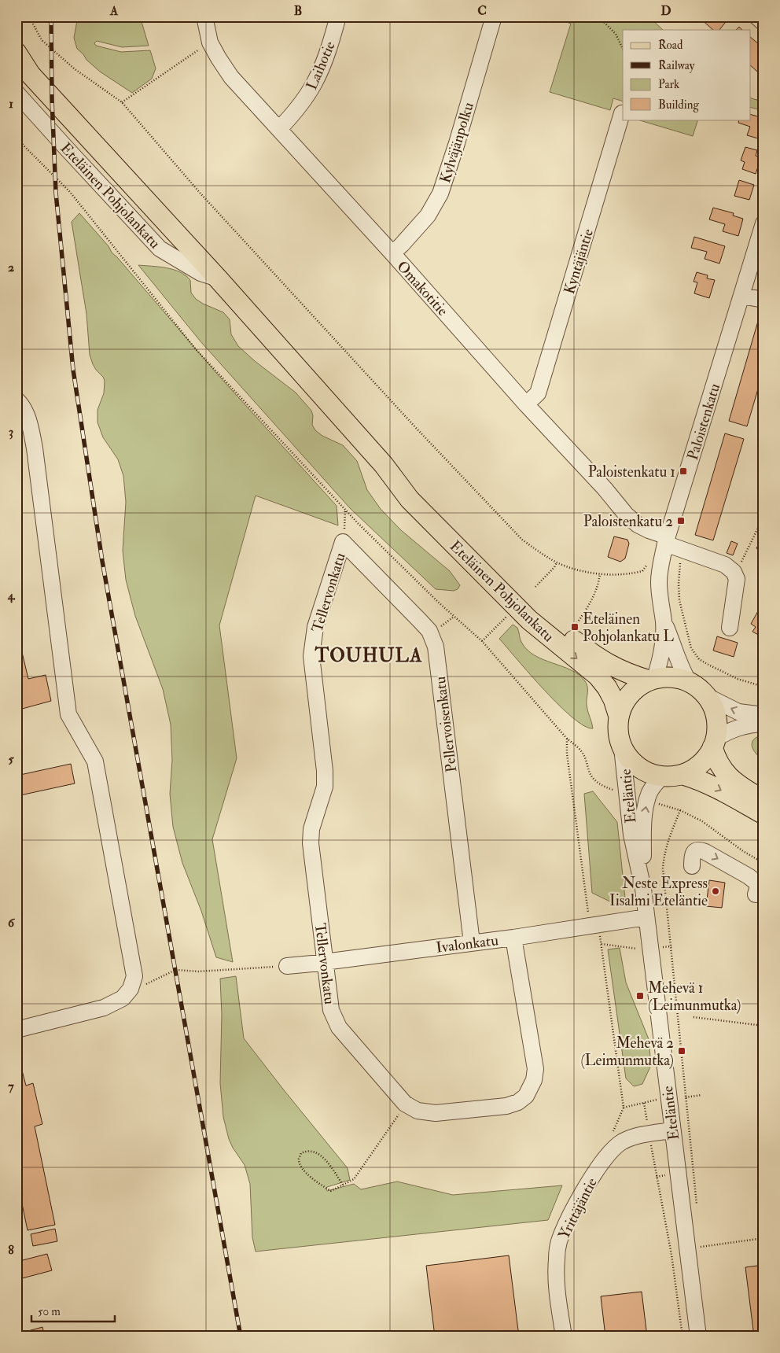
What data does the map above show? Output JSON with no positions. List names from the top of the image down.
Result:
{
  "streets": {
    "main road": ["Eteläinen Pohjolankatu"],
    "street": [
      "Laihotie",
      "Kylväjänpolku",
      "Kyntäjäntie",
      "Omakotitie",
      "Paloistenkatu",
      "Tellervonkatu",
      "Pellervoisenkatu",
      "Eteläntie",
      "Ivalonkatu",
      "Yrittäjäntie"
    ]
  },
  "crossings": [
    ["Laihotie", "Omakotitie"],
    ["Kylväjänpolku", "Omakotitie"],
    ["Eteläinen Pohjolankatu", "Paloistenkatu"],
    ["Eteläinen Pohjolankatu", "Eteläntie"],
    ["Kyntäjäntie", "Omakotitie"],
    ["Omakotitie", "Paloistenkatu"],
    ["Paloistenkatu", "Eteläntie"],
    ["Tellervonkatu", "Pellervoisenkatu"],
    ["Tellervonkatu", "Ivalonkatu"],
    ["Pellervoisenkatu", "Ivalonkatu"],
    ["Eteläntie", "Ivalonkatu"],
    ["Eteläntie", "Yrittäjäntie"]
  ],
  "districts": ["TOUHULA"],
  "places": {
    "transit": [
      "Paloistenkatu 1",
      "Paloistenkatu 2",
      "Eteläinen Pohjolankatu L",
      "Mehevä 1 (Leimunmutka)",
      "Mehevä 2 (Leimunmutka)"
    ],
    "other": ["Neste Express Iisalmi Eteläntie"]
  },
  "legend": [
    "Road",
    "Railway",
    "Park",
    "Building"
  ],
  "scale_bar": "50 m",
  "grid": {
    "columns": [
      "A",
      "B",
      "C",
      "D"
    ],
    "rows": [
      "1",
      "2",
      "3",
      "4",
      "5",
      "6",
      "7",
      "8"
    ]
  }
}
